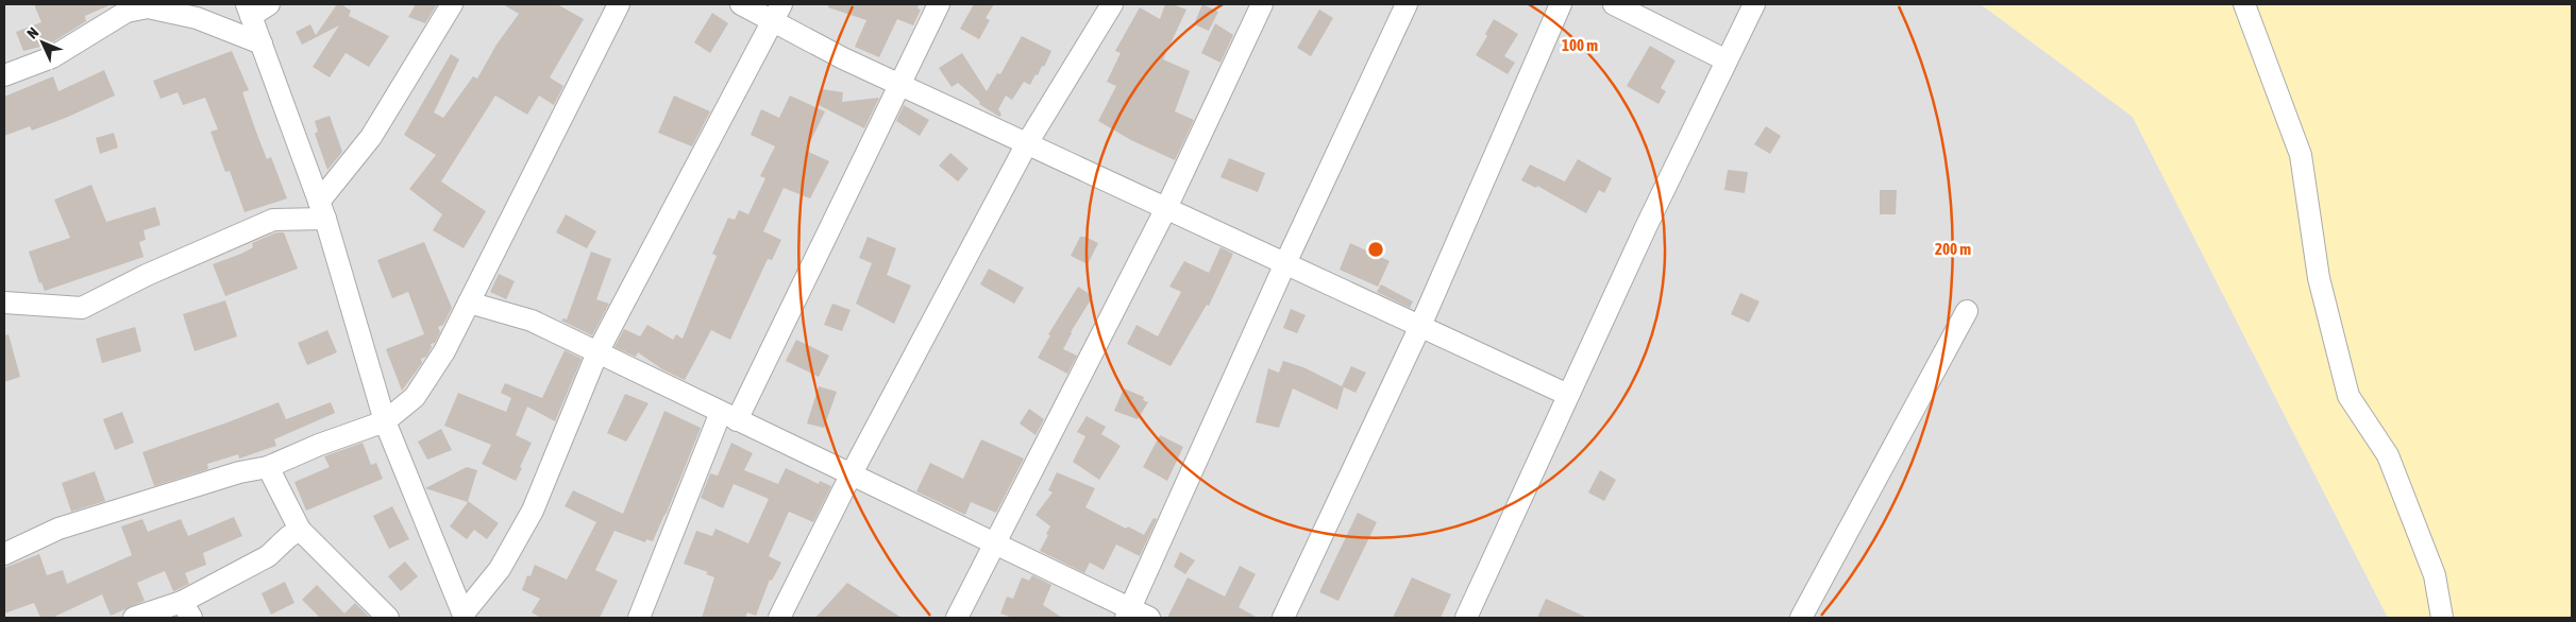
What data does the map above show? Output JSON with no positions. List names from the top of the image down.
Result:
{
  "north": "top left",
  "rings": ["100 m", "200 m"]
}
